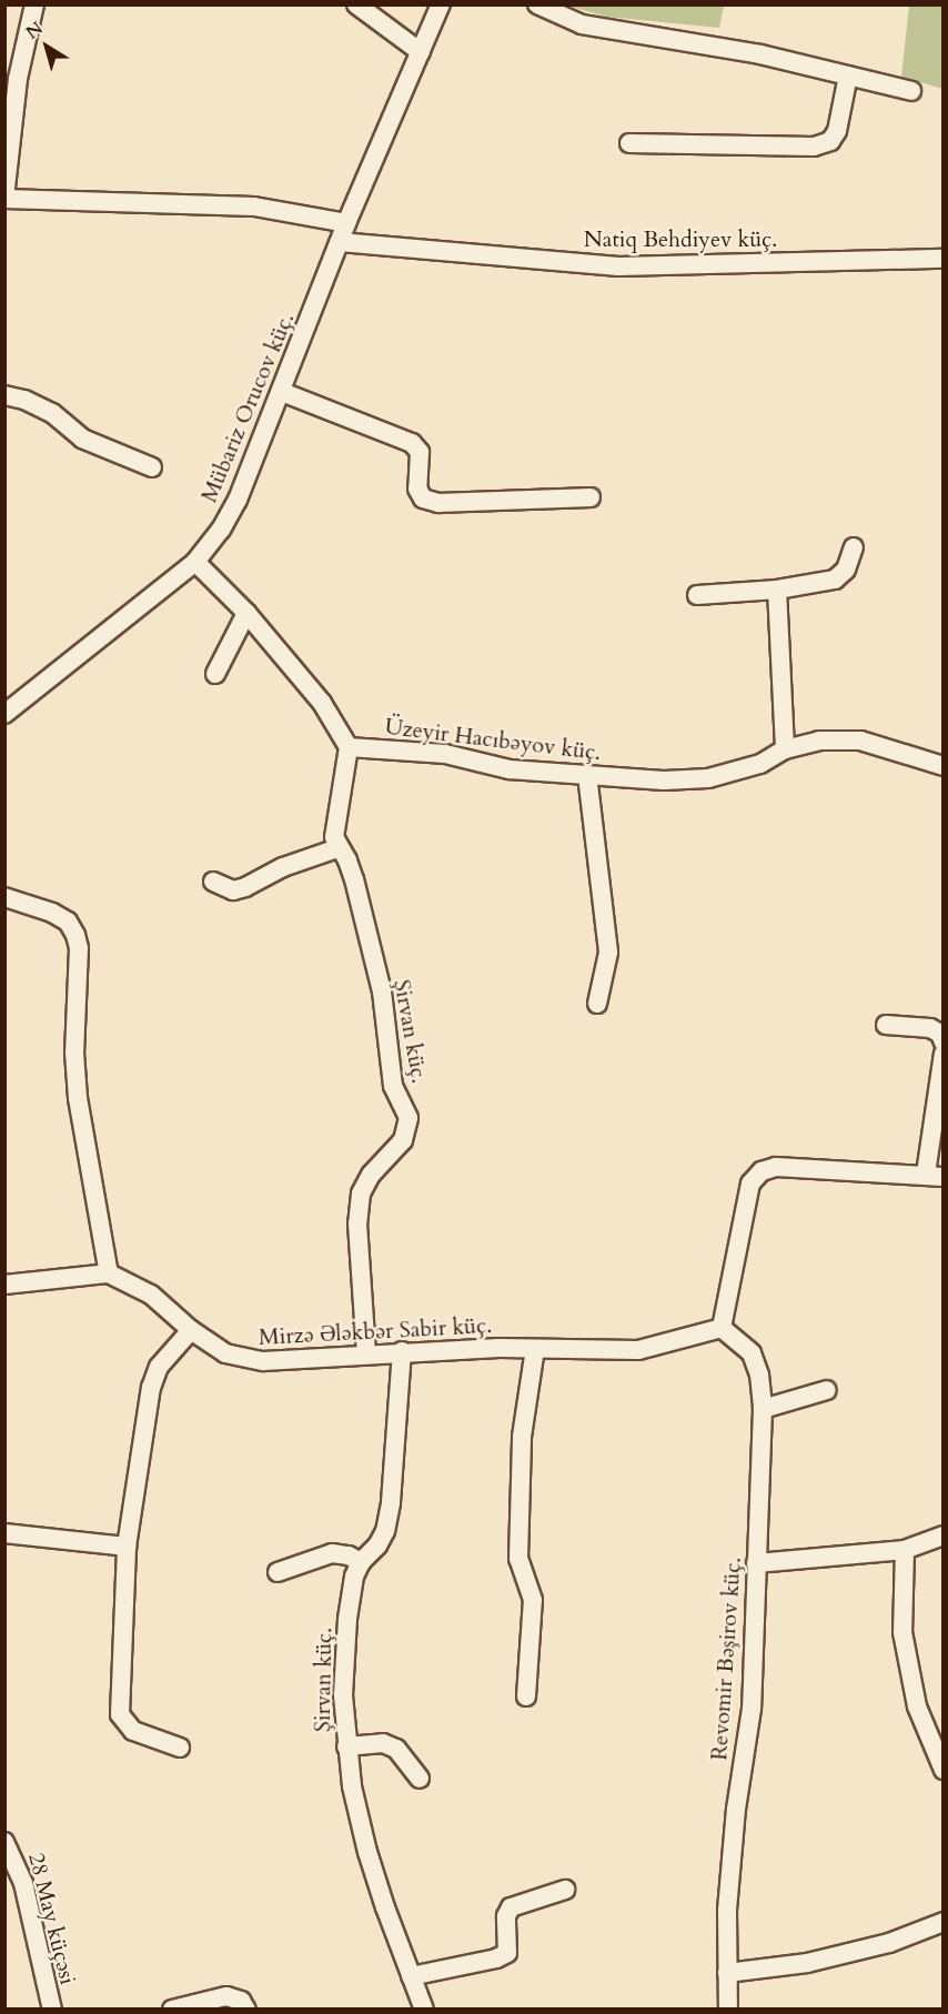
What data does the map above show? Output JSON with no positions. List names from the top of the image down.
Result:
{
  "streets": {
    "street": [
      "Natiq Behdiyev küç.",
      "Mübariz Orucov küç.",
      "Üzeyir Hacıbəyov küç.",
      "Şirvan küç.",
      "Mirzə Ələkbər Sabir küç.",
      "Revomir Bəşirov küç.",
      "28 May küçəsi"
    ]
  },
  "crossings": [
    ["Natiq Behdiyev küç.", "Mübariz Orucov küç."],
    ["Üzeyir Hacıbəyov küç.", "Şirvan küç."],
    ["Şirvan küç.", "Mirzə Ələkbər Sabir küç."],
    ["Mirzə Ələkbər Sabir küç.", "Revomir Bəşirov küç."]
  ],
  "north": "top left"
}
